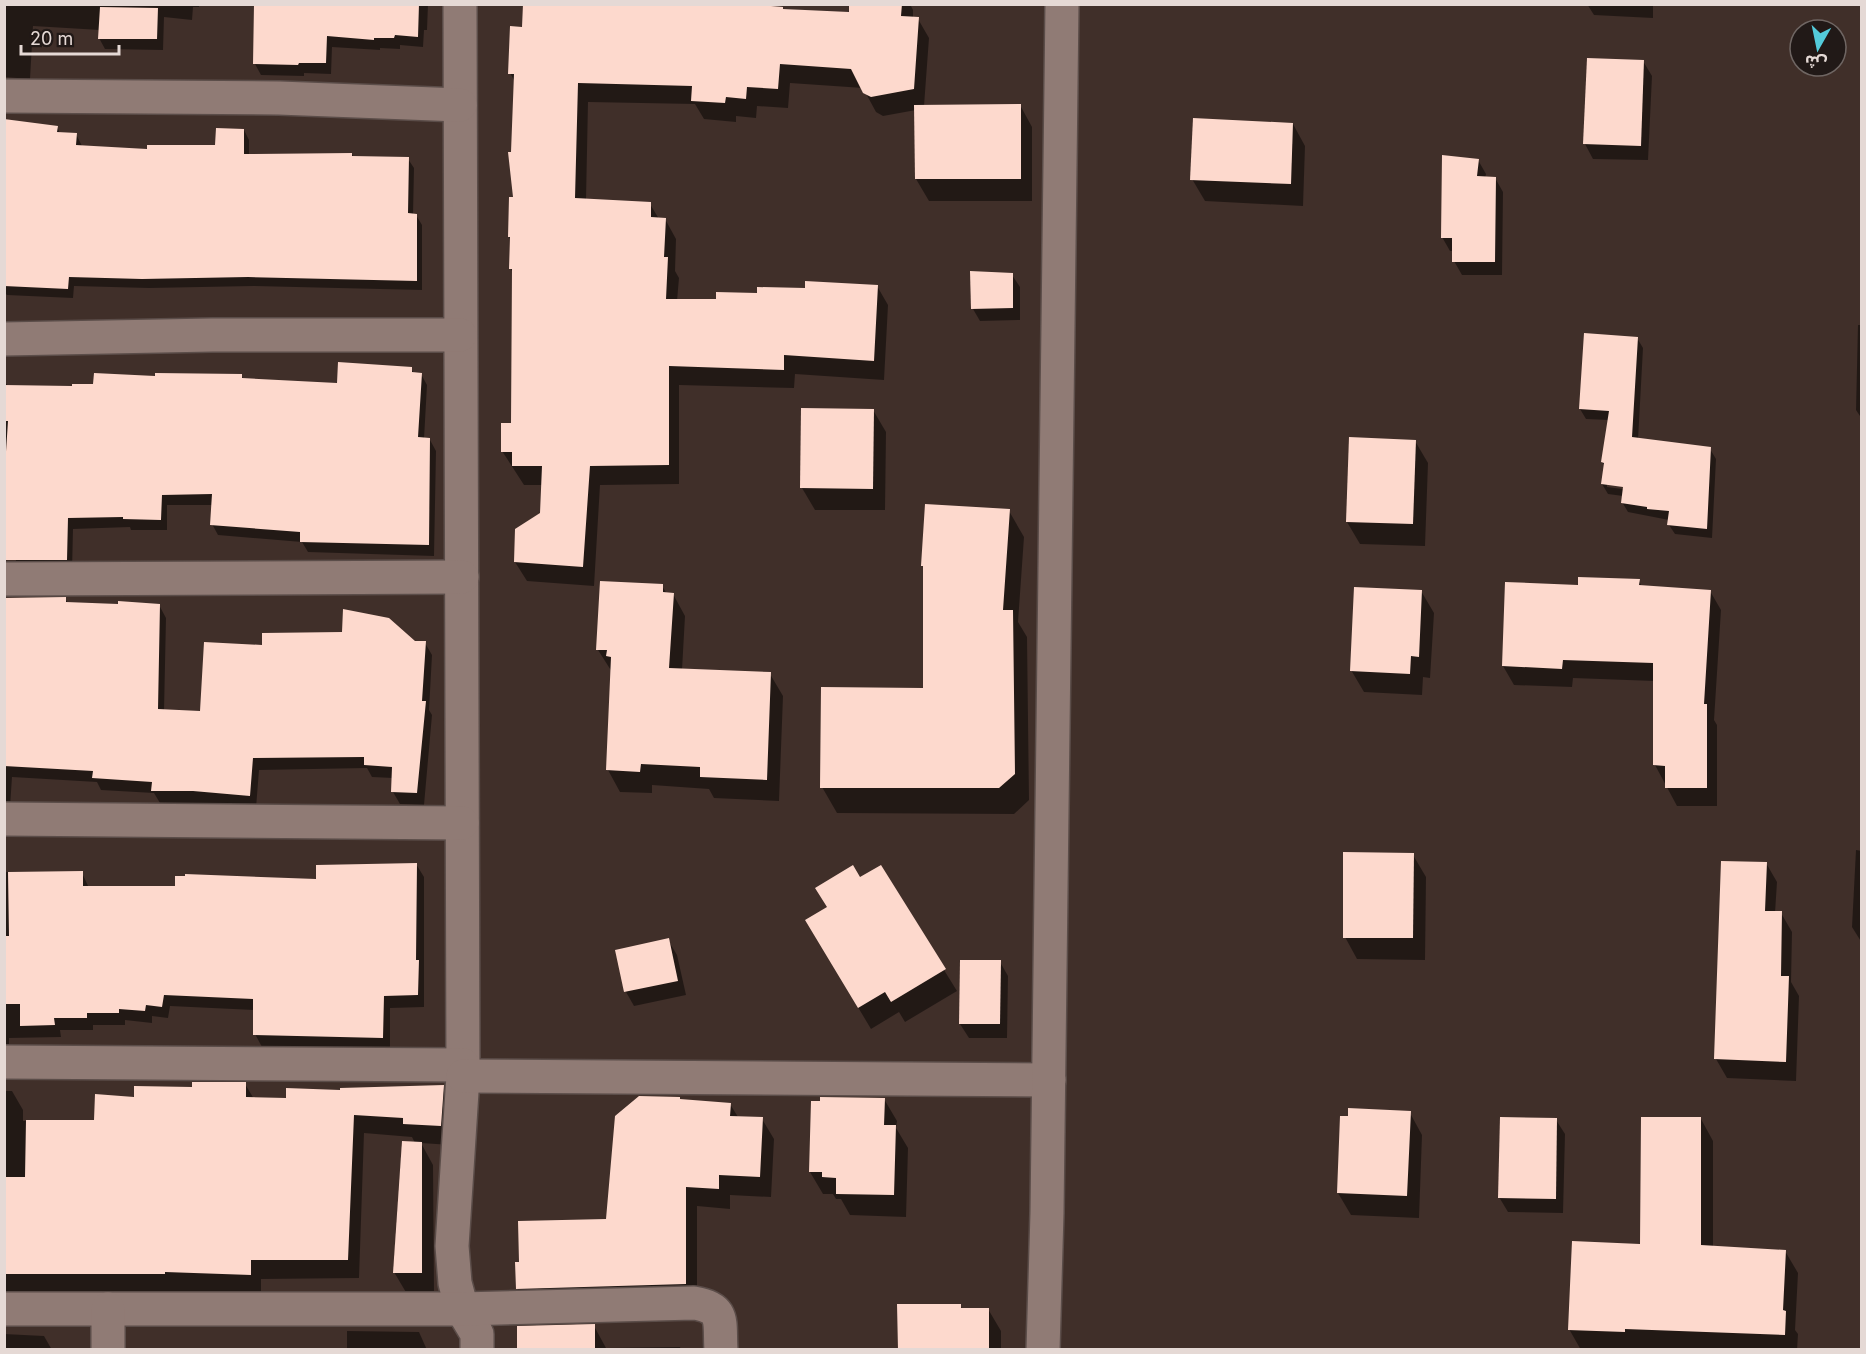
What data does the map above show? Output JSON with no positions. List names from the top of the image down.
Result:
{
  "scale_bar": "20 m",
  "north": "bottom"
}
